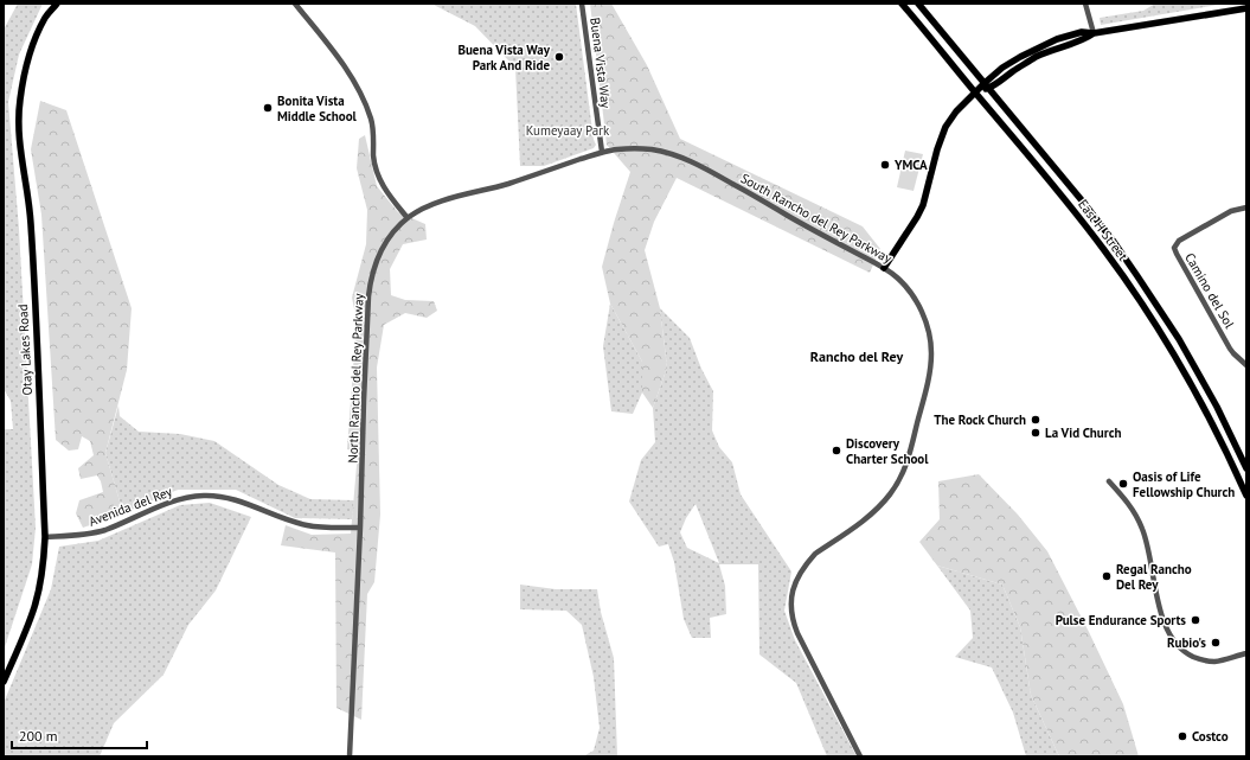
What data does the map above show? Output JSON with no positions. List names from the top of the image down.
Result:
{
  "streets": {
    "main road": ["East H Street", "Otay Lakes Road"],
    "street": [
      "Buena Vista Way",
      "South Rancho del Rey Parkway",
      "Camino del Sol",
      "North Rancho del Rey Parkway",
      "Avenida del Rey"
    ]
  },
  "crossings": [
    ["Buena Vista Way", "South Rancho del Rey Parkway"],
    ["Buena Vista Way", "North Rancho del Rey Parkway"],
    ["South Rancho del Rey Parkway", "North Rancho del Rey Parkway"],
    ["Otay Lakes Road", "Avenida del Rey"],
    ["North Rancho del Rey Parkway", "Avenida del Rey"]
  ],
  "districts": ["Rancho del Rey"],
  "parks": ["Kumeyaay Park"],
  "places": [
    "Buena Vista Way Park And Ride",
    "Bonita Vista Middle School",
    "YMCA",
    "The Rock Church",
    "La Vid Church",
    "Discovery Charter School",
    "Oasis of Life Fellowship Church",
    "Regal Rancho Del Rey",
    "Pulse Endurance Sports",
    "Rubio's",
    "Costco"
  ],
  "scale_bar": "200 m"
}
